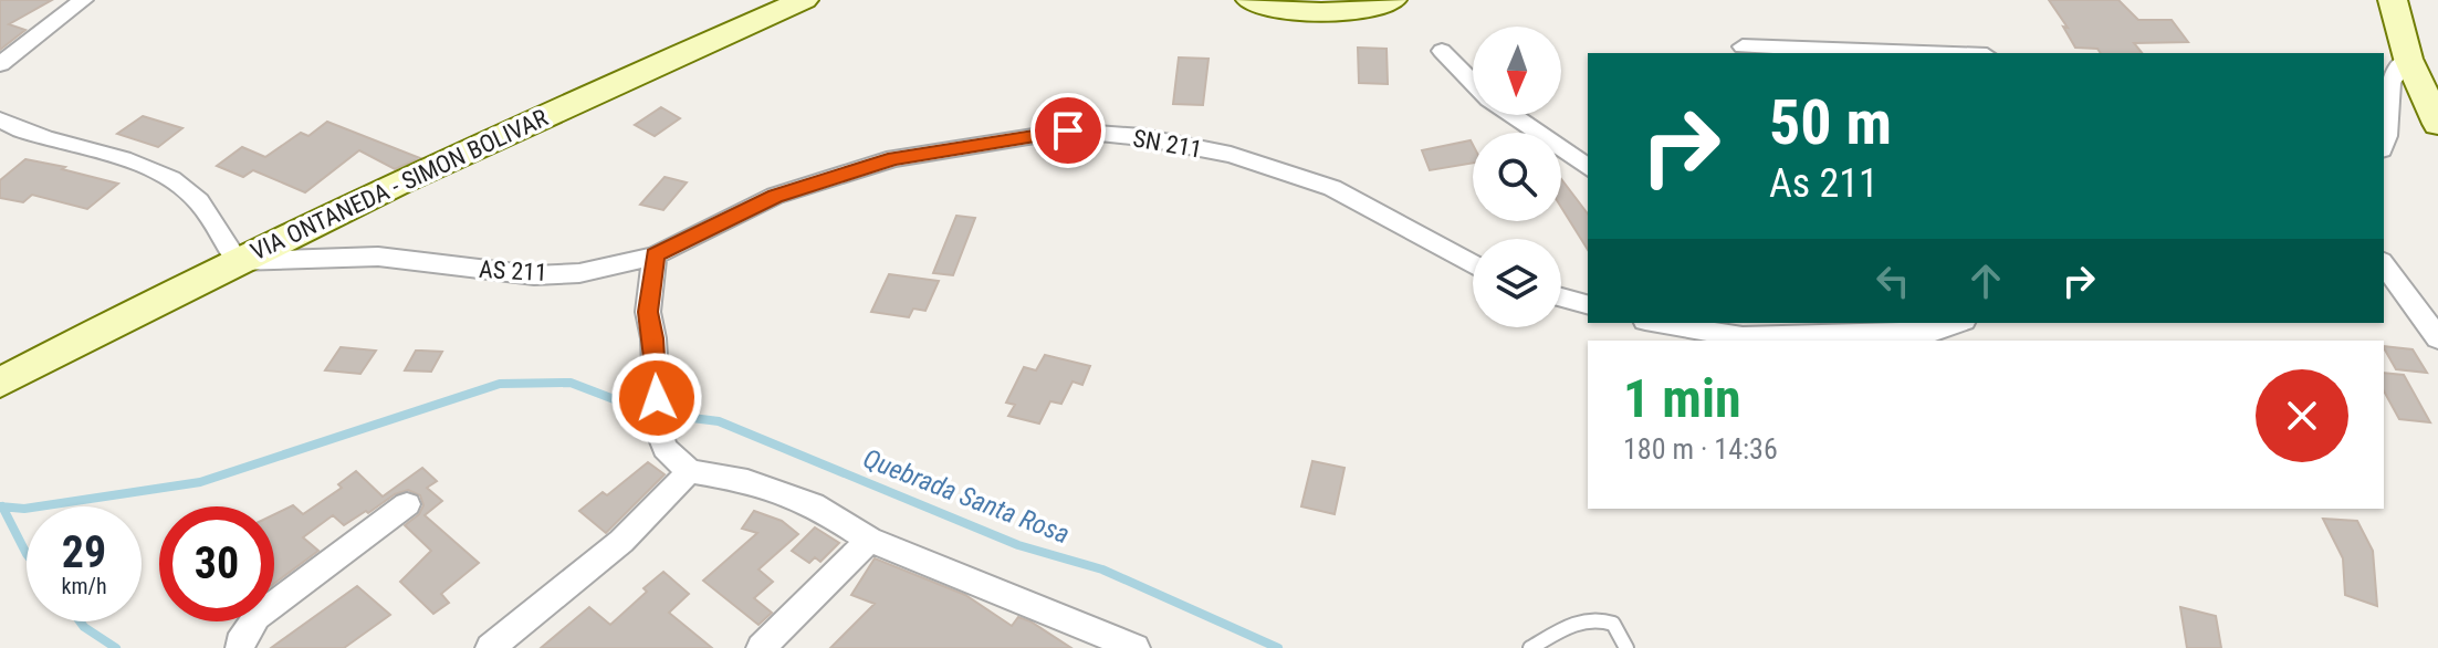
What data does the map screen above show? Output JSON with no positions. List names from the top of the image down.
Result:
{
  "streets": {
    "street": ["SN 211", "VIA ONTANEDA - SIMON BOLIVAR", "AS 211"]
  },
  "crossings": [
    ["SN 211", "AS 211"],
    ["VIA ONTANEDA - SIMON BOLIVAR", "AS 211"]
  ],
  "water": ["Quebrada Santa Rosa"],
  "north": "bottom",
  "page": {
    "turn": ["50 m", "As 211"],
    "heading": ["1 min", "180 m · 14:36"],
    "speed": "29 km/h",
    "limit": "30"
  }
}
